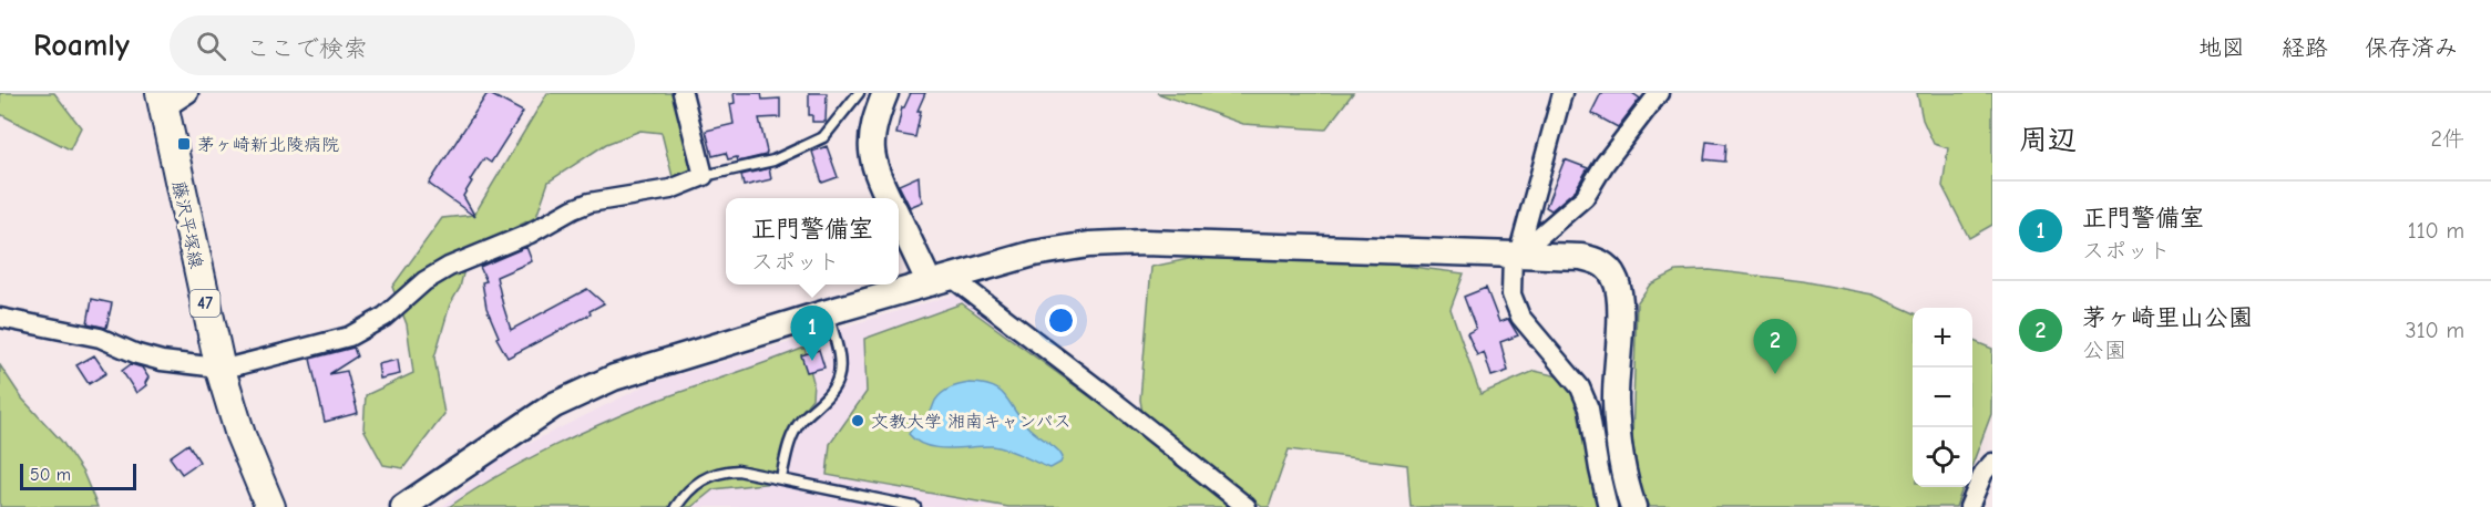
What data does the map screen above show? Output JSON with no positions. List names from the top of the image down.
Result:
{
  "streets": {
    "main road": ["藤沢平塚線", "47"]
  },
  "places": {
    "transit": ["茅ヶ崎新北陵病院"],
    "other": ["文教大学 湘南キャンパス"]
  },
  "scale_bar": "50 m",
  "page": {
    "header": "Roamly",
    "search": "ここで検索",
    "nav": ["地図", "経路", "保存済み"],
    "heading": ["周辺", "2件"],
    "list": [
      {
        "mark": "1",
        "name": "正門警備室",
        "note": "スポット",
        "value": "110 m"
      },
      {
        "mark": "2",
        "name": "茅ヶ崎里山公園",
        "note": "公園",
        "value": "310 m"
      }
    ],
    "popup": ["正門警備室", "スポット"],
    "pins": ["1", "2"],
    "map_buttons": ["+", "−"],
    "scale": "50 m"
  }
}
